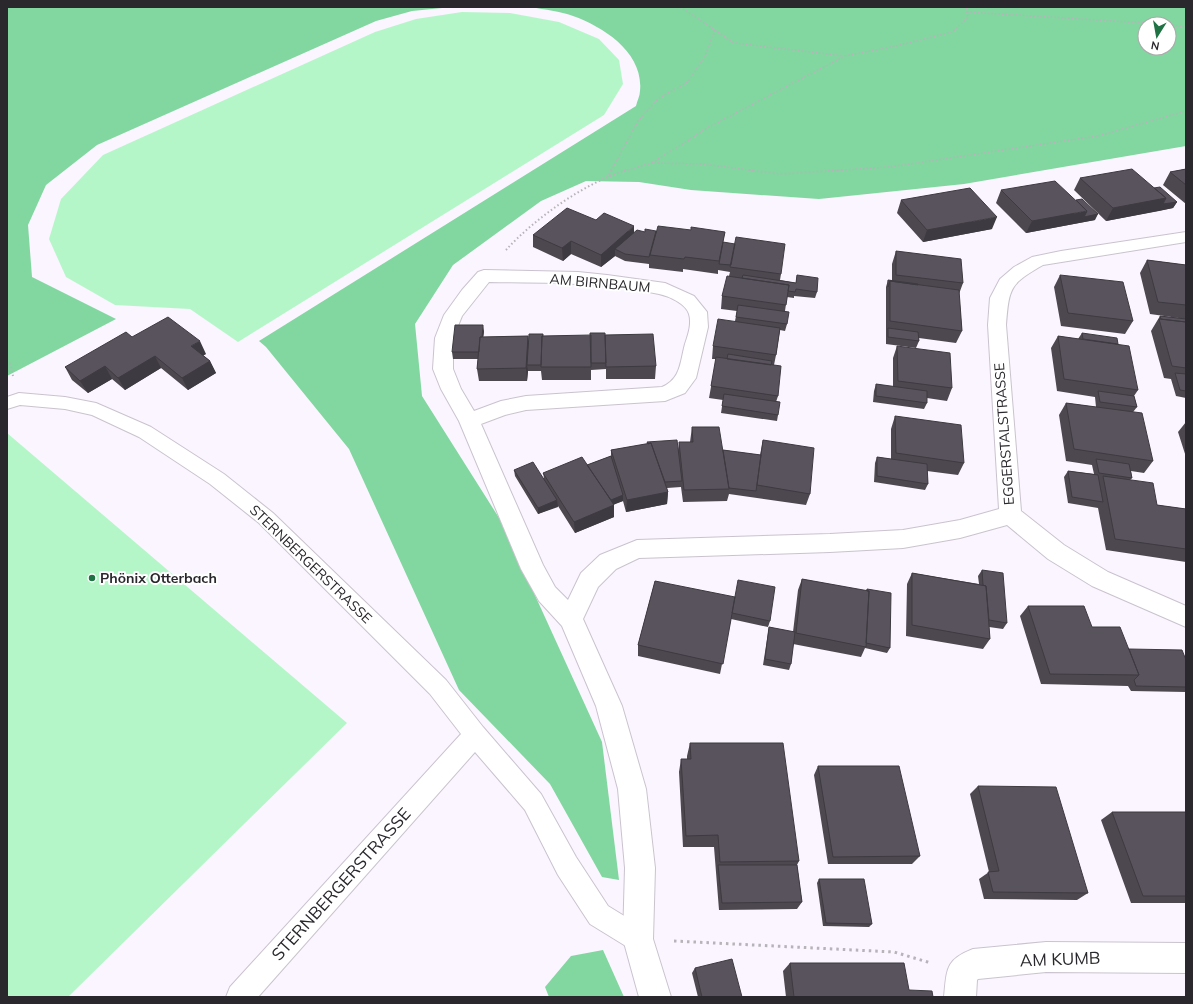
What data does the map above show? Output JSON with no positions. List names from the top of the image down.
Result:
{
  "streets": {
    "street": ["AM BIRNBAUM", "EGGERSTALSTRASSE", "AM KUMB"],
    "lane": ["STERNBERGERSTRASSE"]
  },
  "places": ["Phönix Otterbach"],
  "north": "bottom"
}
